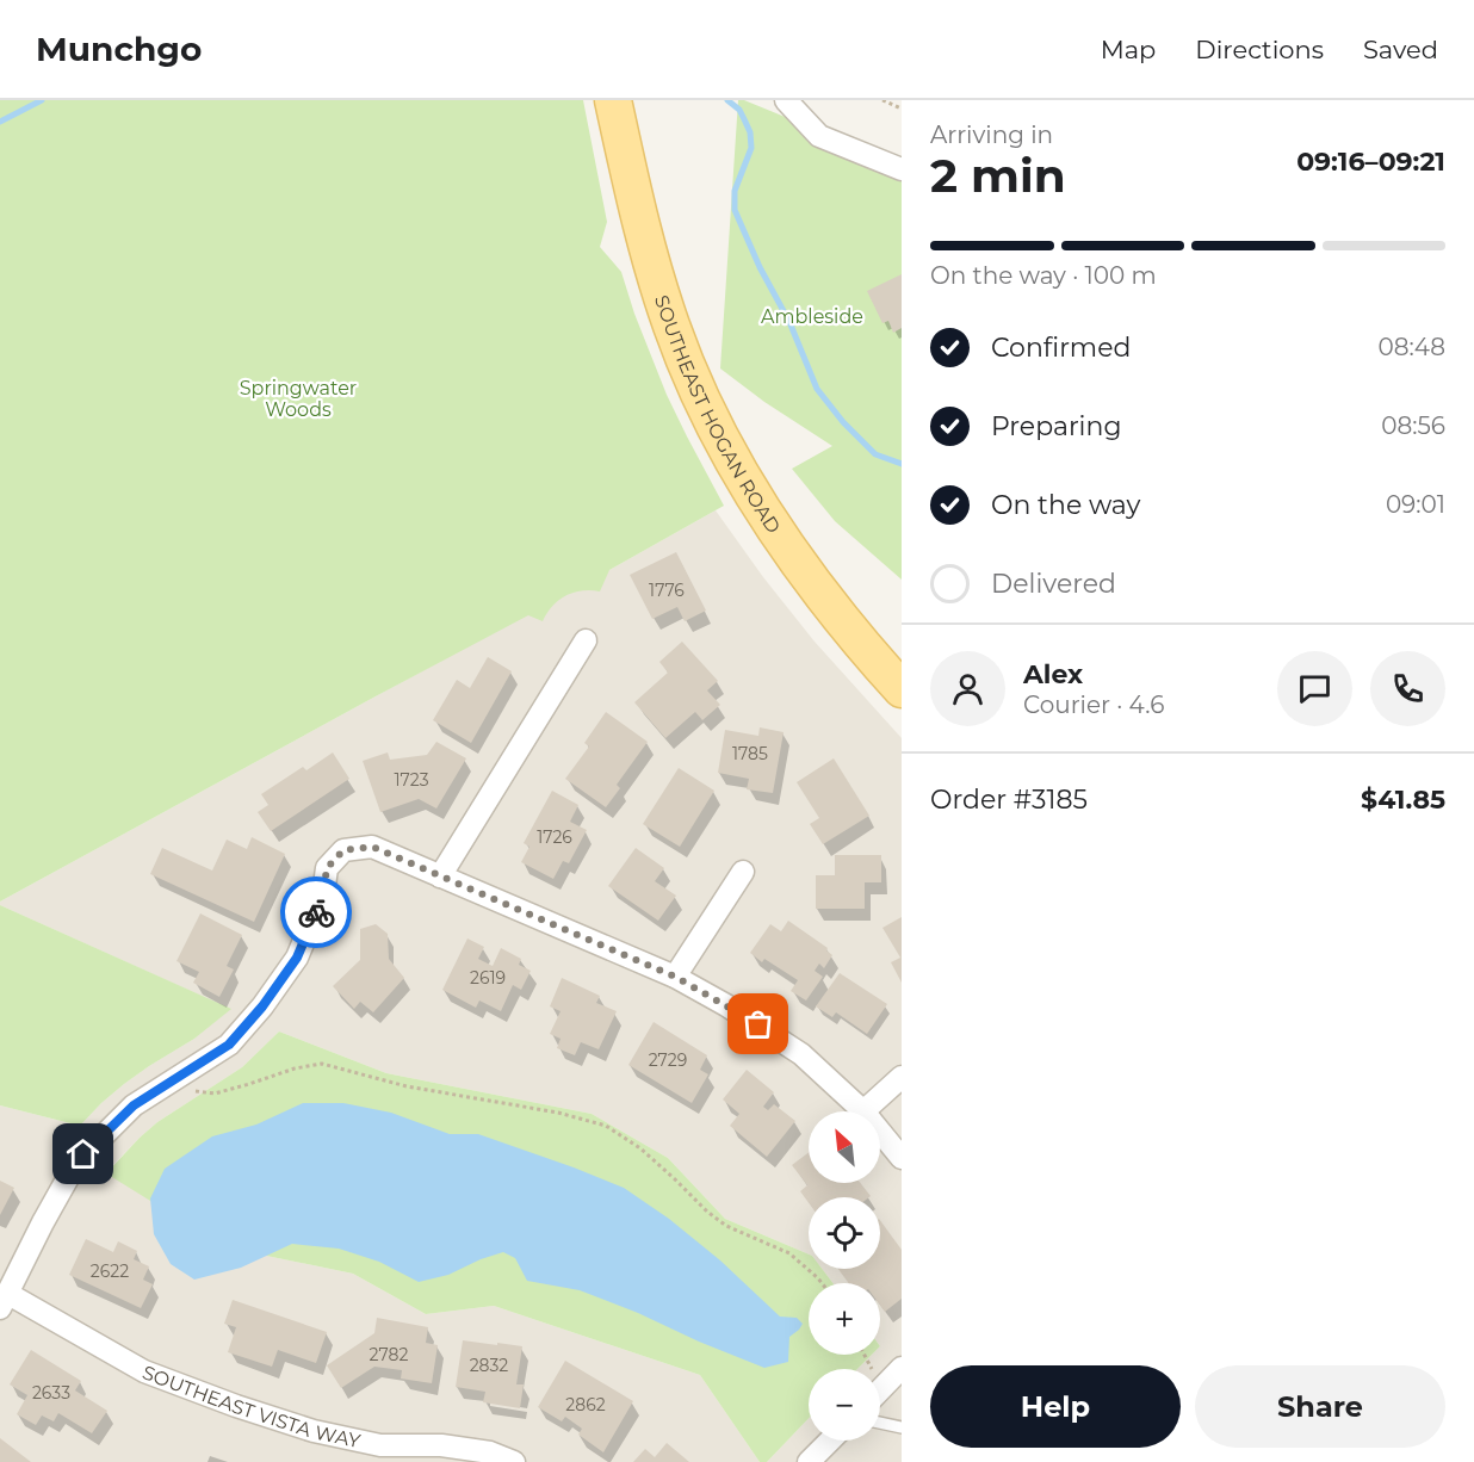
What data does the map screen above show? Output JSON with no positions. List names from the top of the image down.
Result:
{
  "streets": {
    "main road": ["SOUTHEAST HOGAN ROAD"],
    "street": ["SOUTHEAST VISTA WAY"]
  },
  "parks": ["Ambleside", "Springwater Woods"],
  "house_numbers": [
    "1776",
    "1785",
    "1723",
    "1726",
    "2619",
    "2729",
    "2622",
    "2782",
    "2832",
    "2633",
    "2862"
  ],
  "north": "top left",
  "page": {
    "header": "Munchgo",
    "nav": ["Map", "Directions", "Saved"],
    "heading": ["2 min", "Arriving in", "09:16–09:21"],
    "panel": [
      "Alex",
      "Courier · 4.6",
      "Order #3185",
      "$41.85"
    ],
    "bar": "On the way · 100 m",
    "list": [
      ["Confirmed", "08:48"],
      ["Preparing", "08:56"],
      ["On the way", "09:01"],
      "Delivered"
    ],
    "map_buttons": ["+", "−"],
    "buttons": ["Help", "Share"]
  }
}
